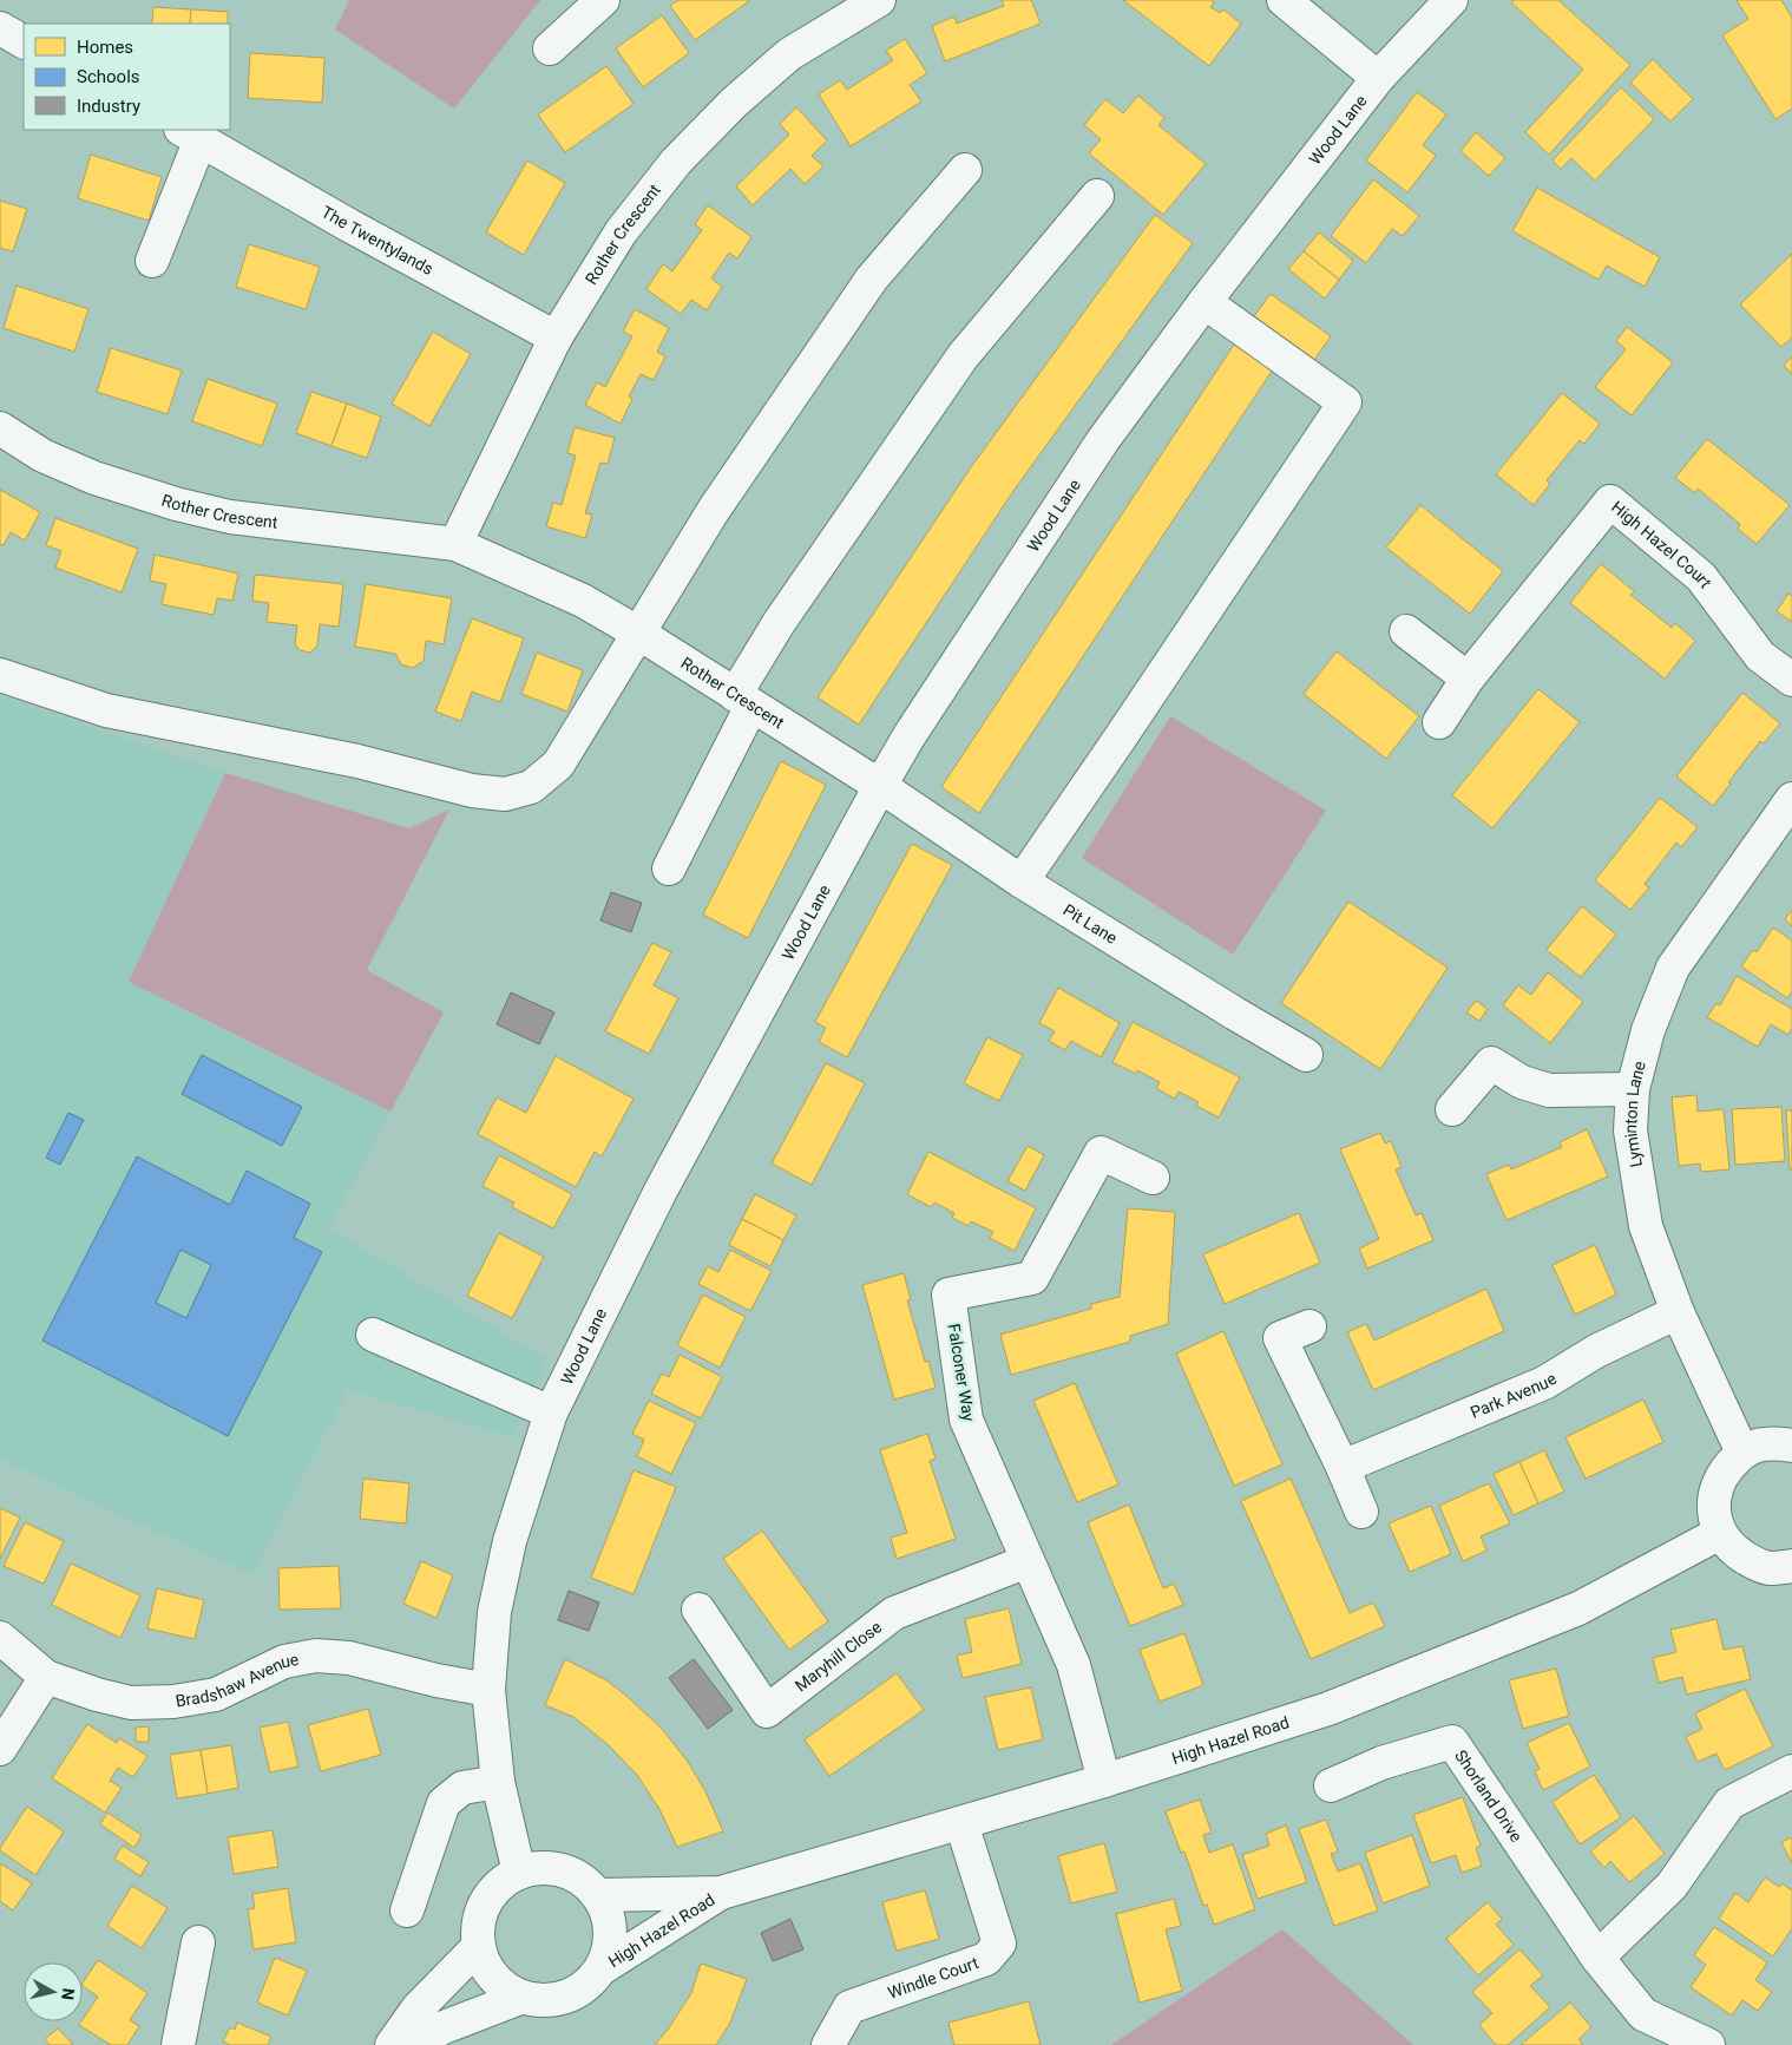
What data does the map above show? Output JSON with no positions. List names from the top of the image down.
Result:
{
  "streets": {
    "street": [
      "Wood Lane",
      "Rother Crescent",
      "The Twentylands",
      "High Hazel Court",
      "Pit Lane",
      "Lyminton Lane",
      "Falconer Way",
      "Park Avenue",
      "Maryhill Close",
      "Bradshaw Avenue",
      "High Hazel Road",
      "Shorland Drive",
      "Windle Court"
    ]
  },
  "crossings": [
    ["Wood Lane", "Rother Crescent"],
    ["Wood Lane", "Pit Lane"],
    ["Wood Lane", "Bradshaw Avenue"],
    ["Wood Lane", "High Hazel Road"],
    ["Rother Crescent", "The Twentylands"],
    ["Rother Crescent", "Pit Lane"],
    ["Lyminton Lane", "Park Avenue"],
    ["Falconer Way", "Maryhill Close"],
    ["Falconer Way", "High Hazel Road"],
    ["High Hazel Road", "Windle Court"]
  ],
  "legend": ["Homes", "Schools", "Industry"],
  "north": "right"
}
